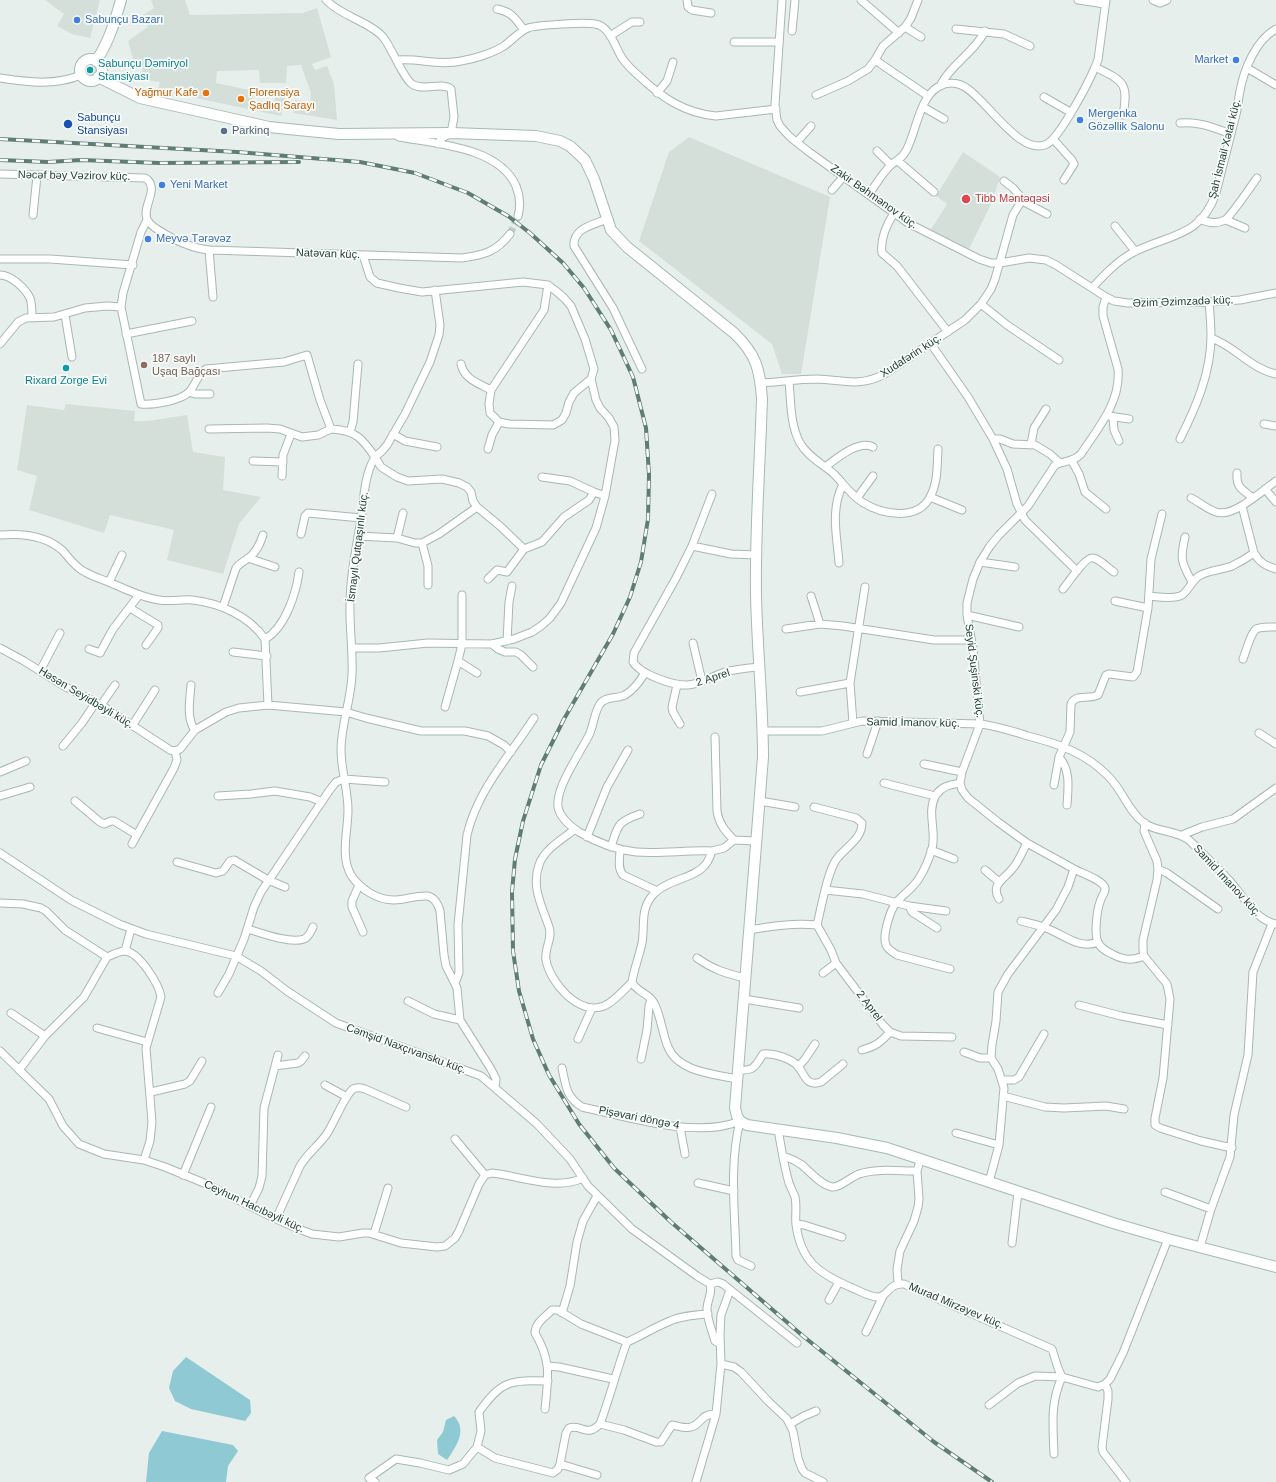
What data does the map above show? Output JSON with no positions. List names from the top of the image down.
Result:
{
  "streets": {
    "street": [
      "Şah İsmail Xətai küç.",
      "Nəcəf bəy Vəzirov küç.",
      "Zakir Bəhmənov küç.",
      "Natəvan küç.",
      "Əzim Əzimzadə küç.",
      "Xudafərin küç.",
      "İsmayıl Qutqaşınlı küç.",
      "Seyid Şuşinski küç.",
      "2 Aprel",
      "Həsən Seyidbəyli küç.",
      "Samid İmanov küç.",
      "Cəmşid Naxçıvansku küç.",
      "Pişəvari döngə 4",
      "Ceyhun Hacıbəyli küç.",
      "Murad Mirzəyev küç."
    ]
  },
  "crossings": [
    ["Şah İsmail Xətai küç.", "Zakir Bəhmənov küç."],
    ["Şah İsmail Xətai küç.", "Əzim Əzimzadə küç."],
    ["Nəcəf bəy Vəzirov küç.", "Natəvan küç."],
    ["Zakir Bəhmənov küç.", "Əzim Əzimzadə küç."],
    ["Zakir Bəhmənov küç.", "Xudafərin küç."],
    ["İsmayıl Qutqaşınlı küç.", "Cəmşid Naxçıvansku küç."],
    ["Seyid Şuşinski küç.", "Samid İmanov küç."]
  ],
  "places": [
    "Sabunçu Bazarı",
    "Market",
    "Sabunçu Dəmiryol Stansiyası",
    "Yağmur Kafe",
    "Florensiya Şadlıq Sarayı",
    "Mergenka Gözəllik Salonu",
    "Sabunçu Stansiyası",
    "Parkinq",
    "Yeni Market",
    "Tibb Məntəqəsi",
    "Meyvə Tərəvəz",
    "187 saylı Uşaq Bağçası",
    "Rixard Zorge Evi"
  ]
}
